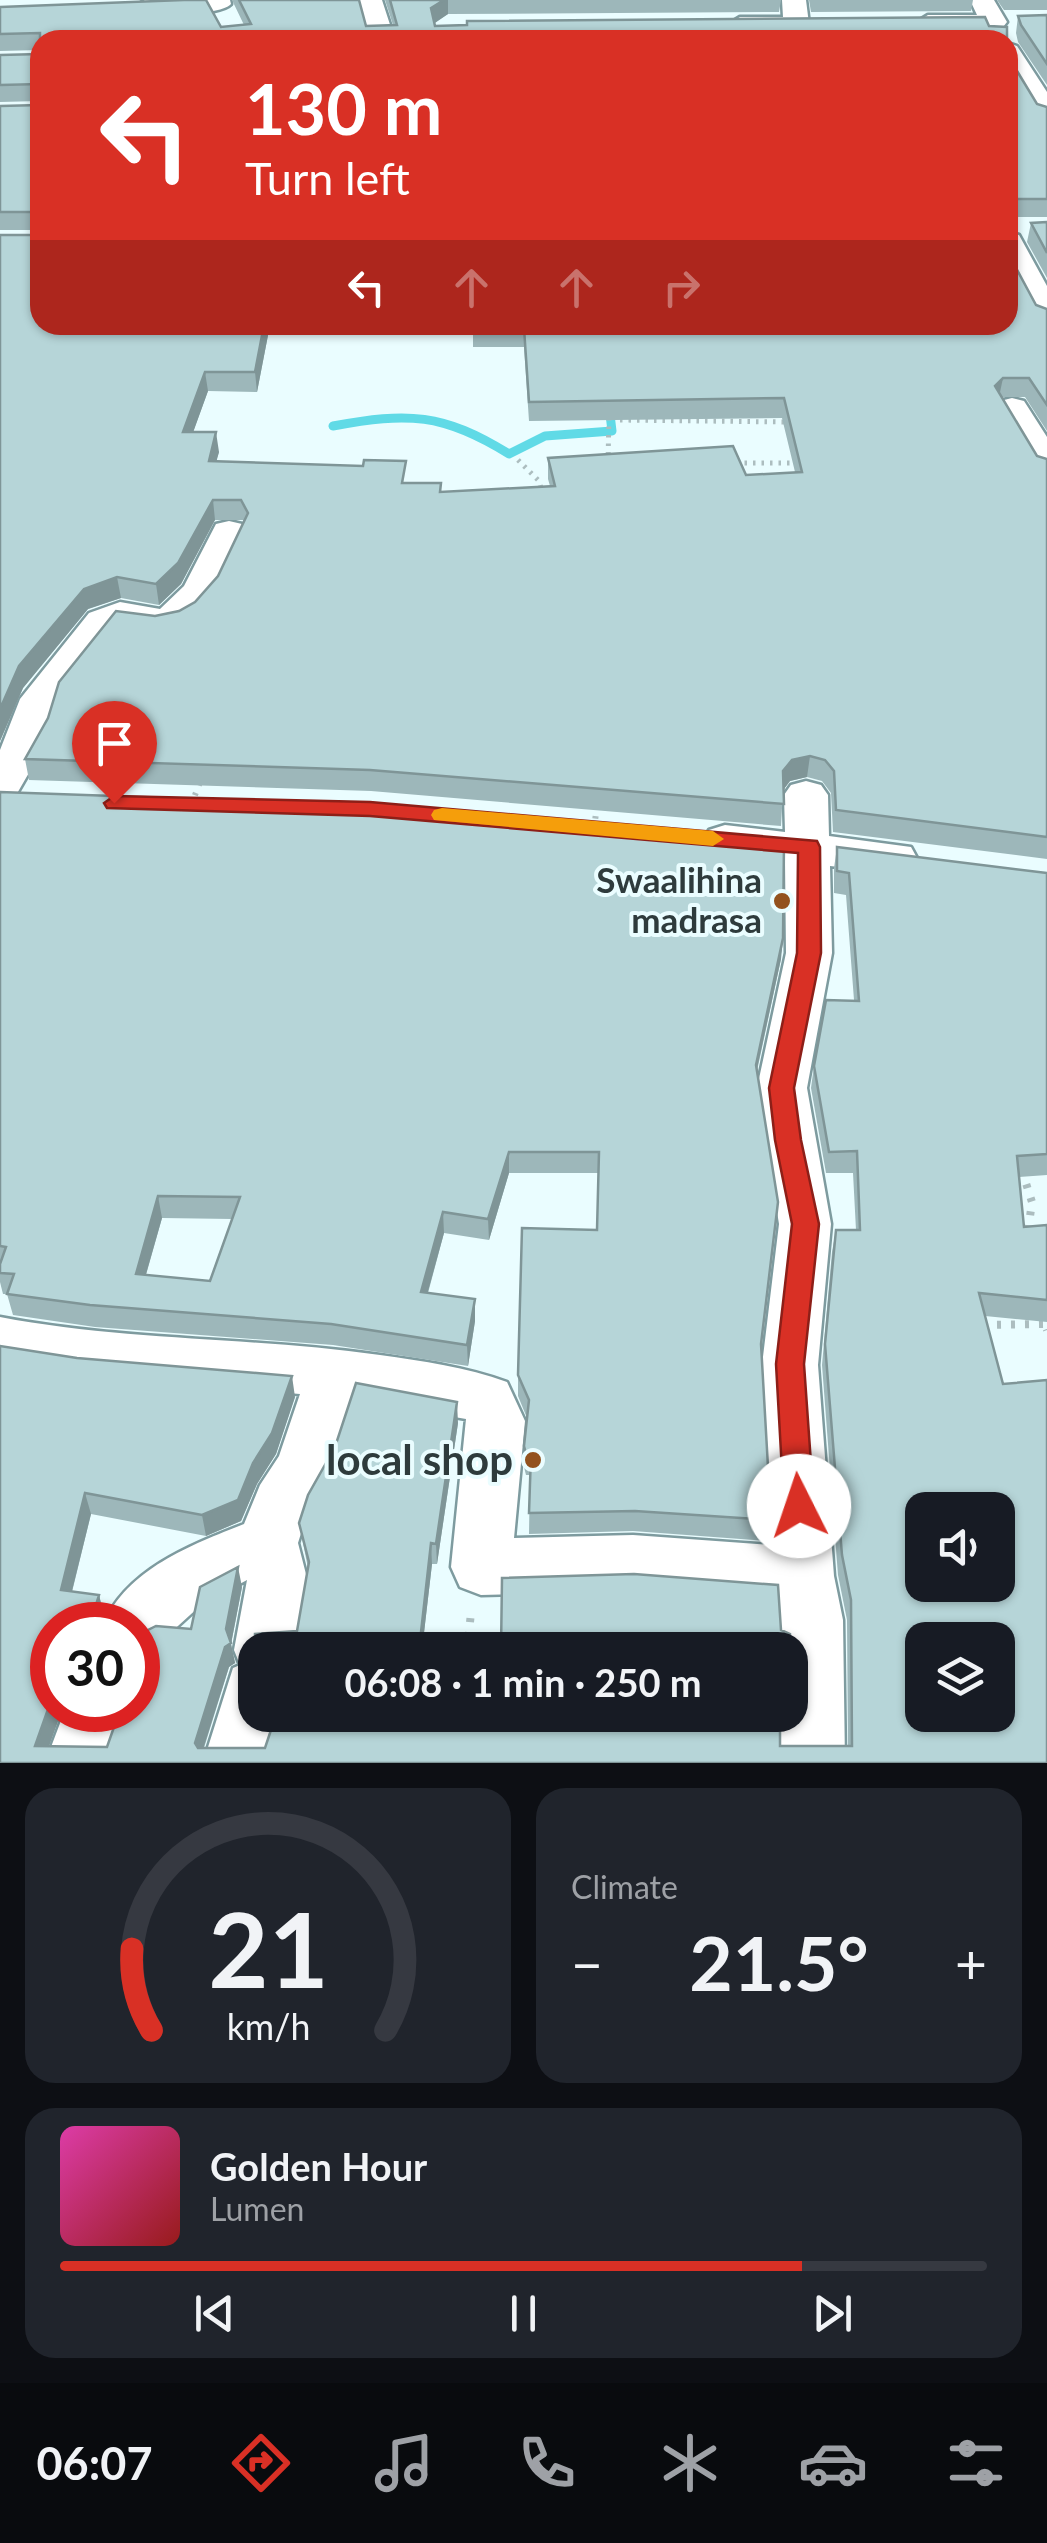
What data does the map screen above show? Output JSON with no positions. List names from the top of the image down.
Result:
{
  "places": ["Swaalihina madrasa", "local shop"],
  "page": {
    "turn": ["130 m", "Turn left"],
    "limit": "30",
    "trip": "06:08 · 1 min · 250 m",
    "tile": "Climate",
    "heat": ["−", "21.5°", "+"],
    "song": ["Golden Hour", "Lumen"],
    "tabs": "06:07",
    "gauge": ["21", "km/h"]
  }
}
